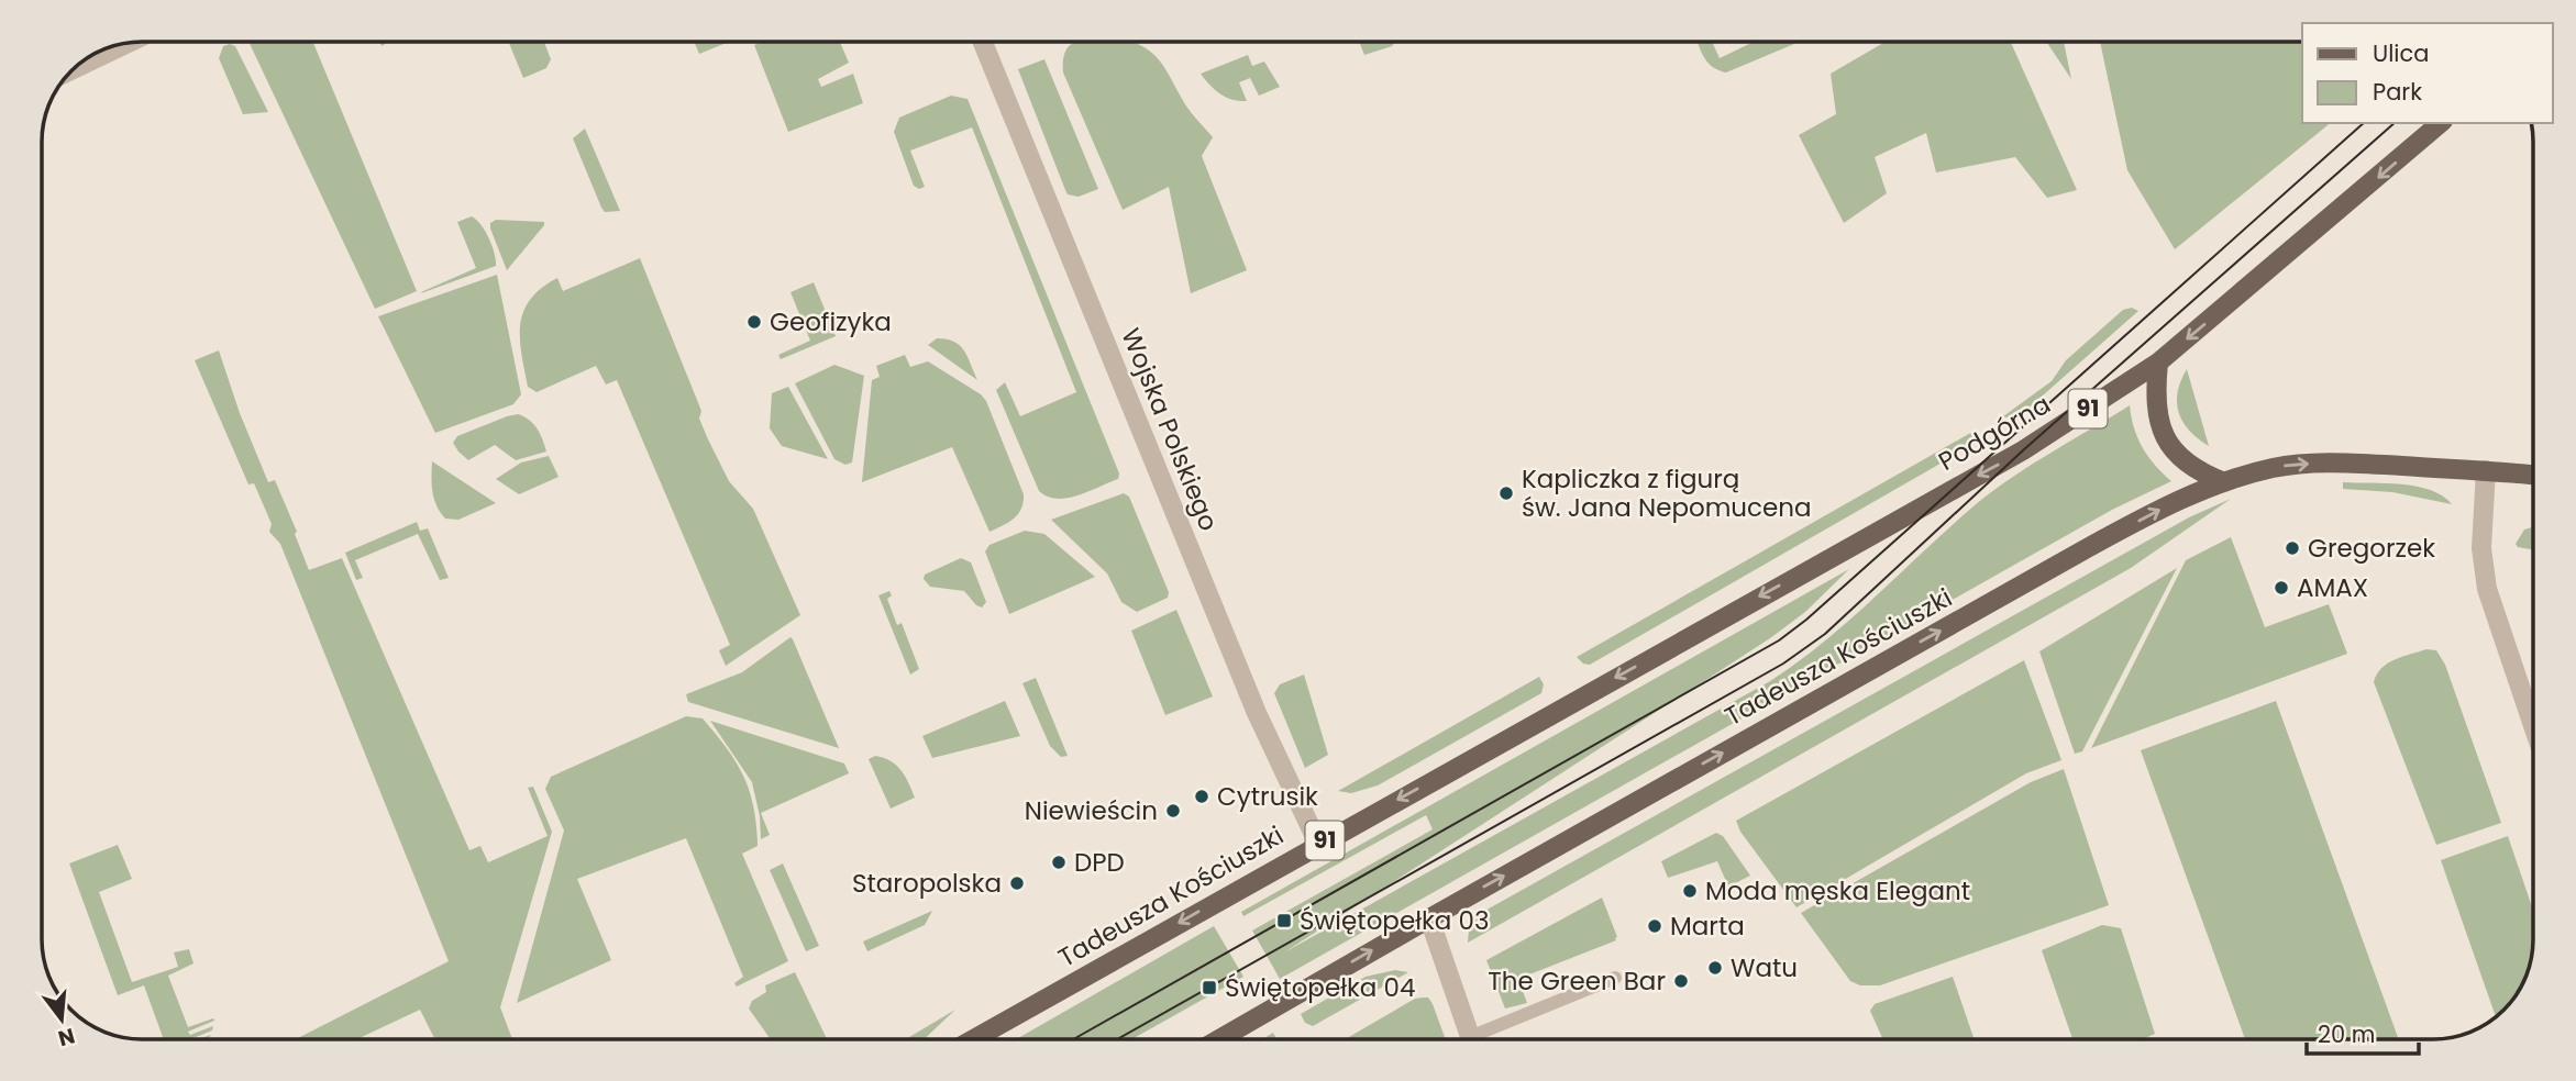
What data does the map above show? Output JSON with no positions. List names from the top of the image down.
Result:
{
  "streets": {
    "main road": ["91", "Podgórna", "Tadeusza Kościuszki"],
    "street": ["Wojska Polskiego"]
  },
  "crossings": [
    ["Wojska Polskiego", "Tadeusza Kościuszki"],
    ["Podgórna", "Tadeusza Kościuszki"]
  ],
  "one_way": ["Podgórna"],
  "places": {
    "other": [
      "Geofizyka",
      "Kapliczka z figurą św. Jana Nepomucena",
      "Gregorzek",
      "AMAX",
      "Cytrusik",
      "Niewieścin",
      "DPD",
      "Staropolska",
      "Moda męska Elegant",
      "Marta",
      "Watu",
      "The Green Bar"
    ],
    "transit": ["Świętopełka 03", "Świętopełka 04"]
  },
  "legend": ["Ulica", "Park"],
  "scale_bar": "20 m",
  "north": "bottom"
}
